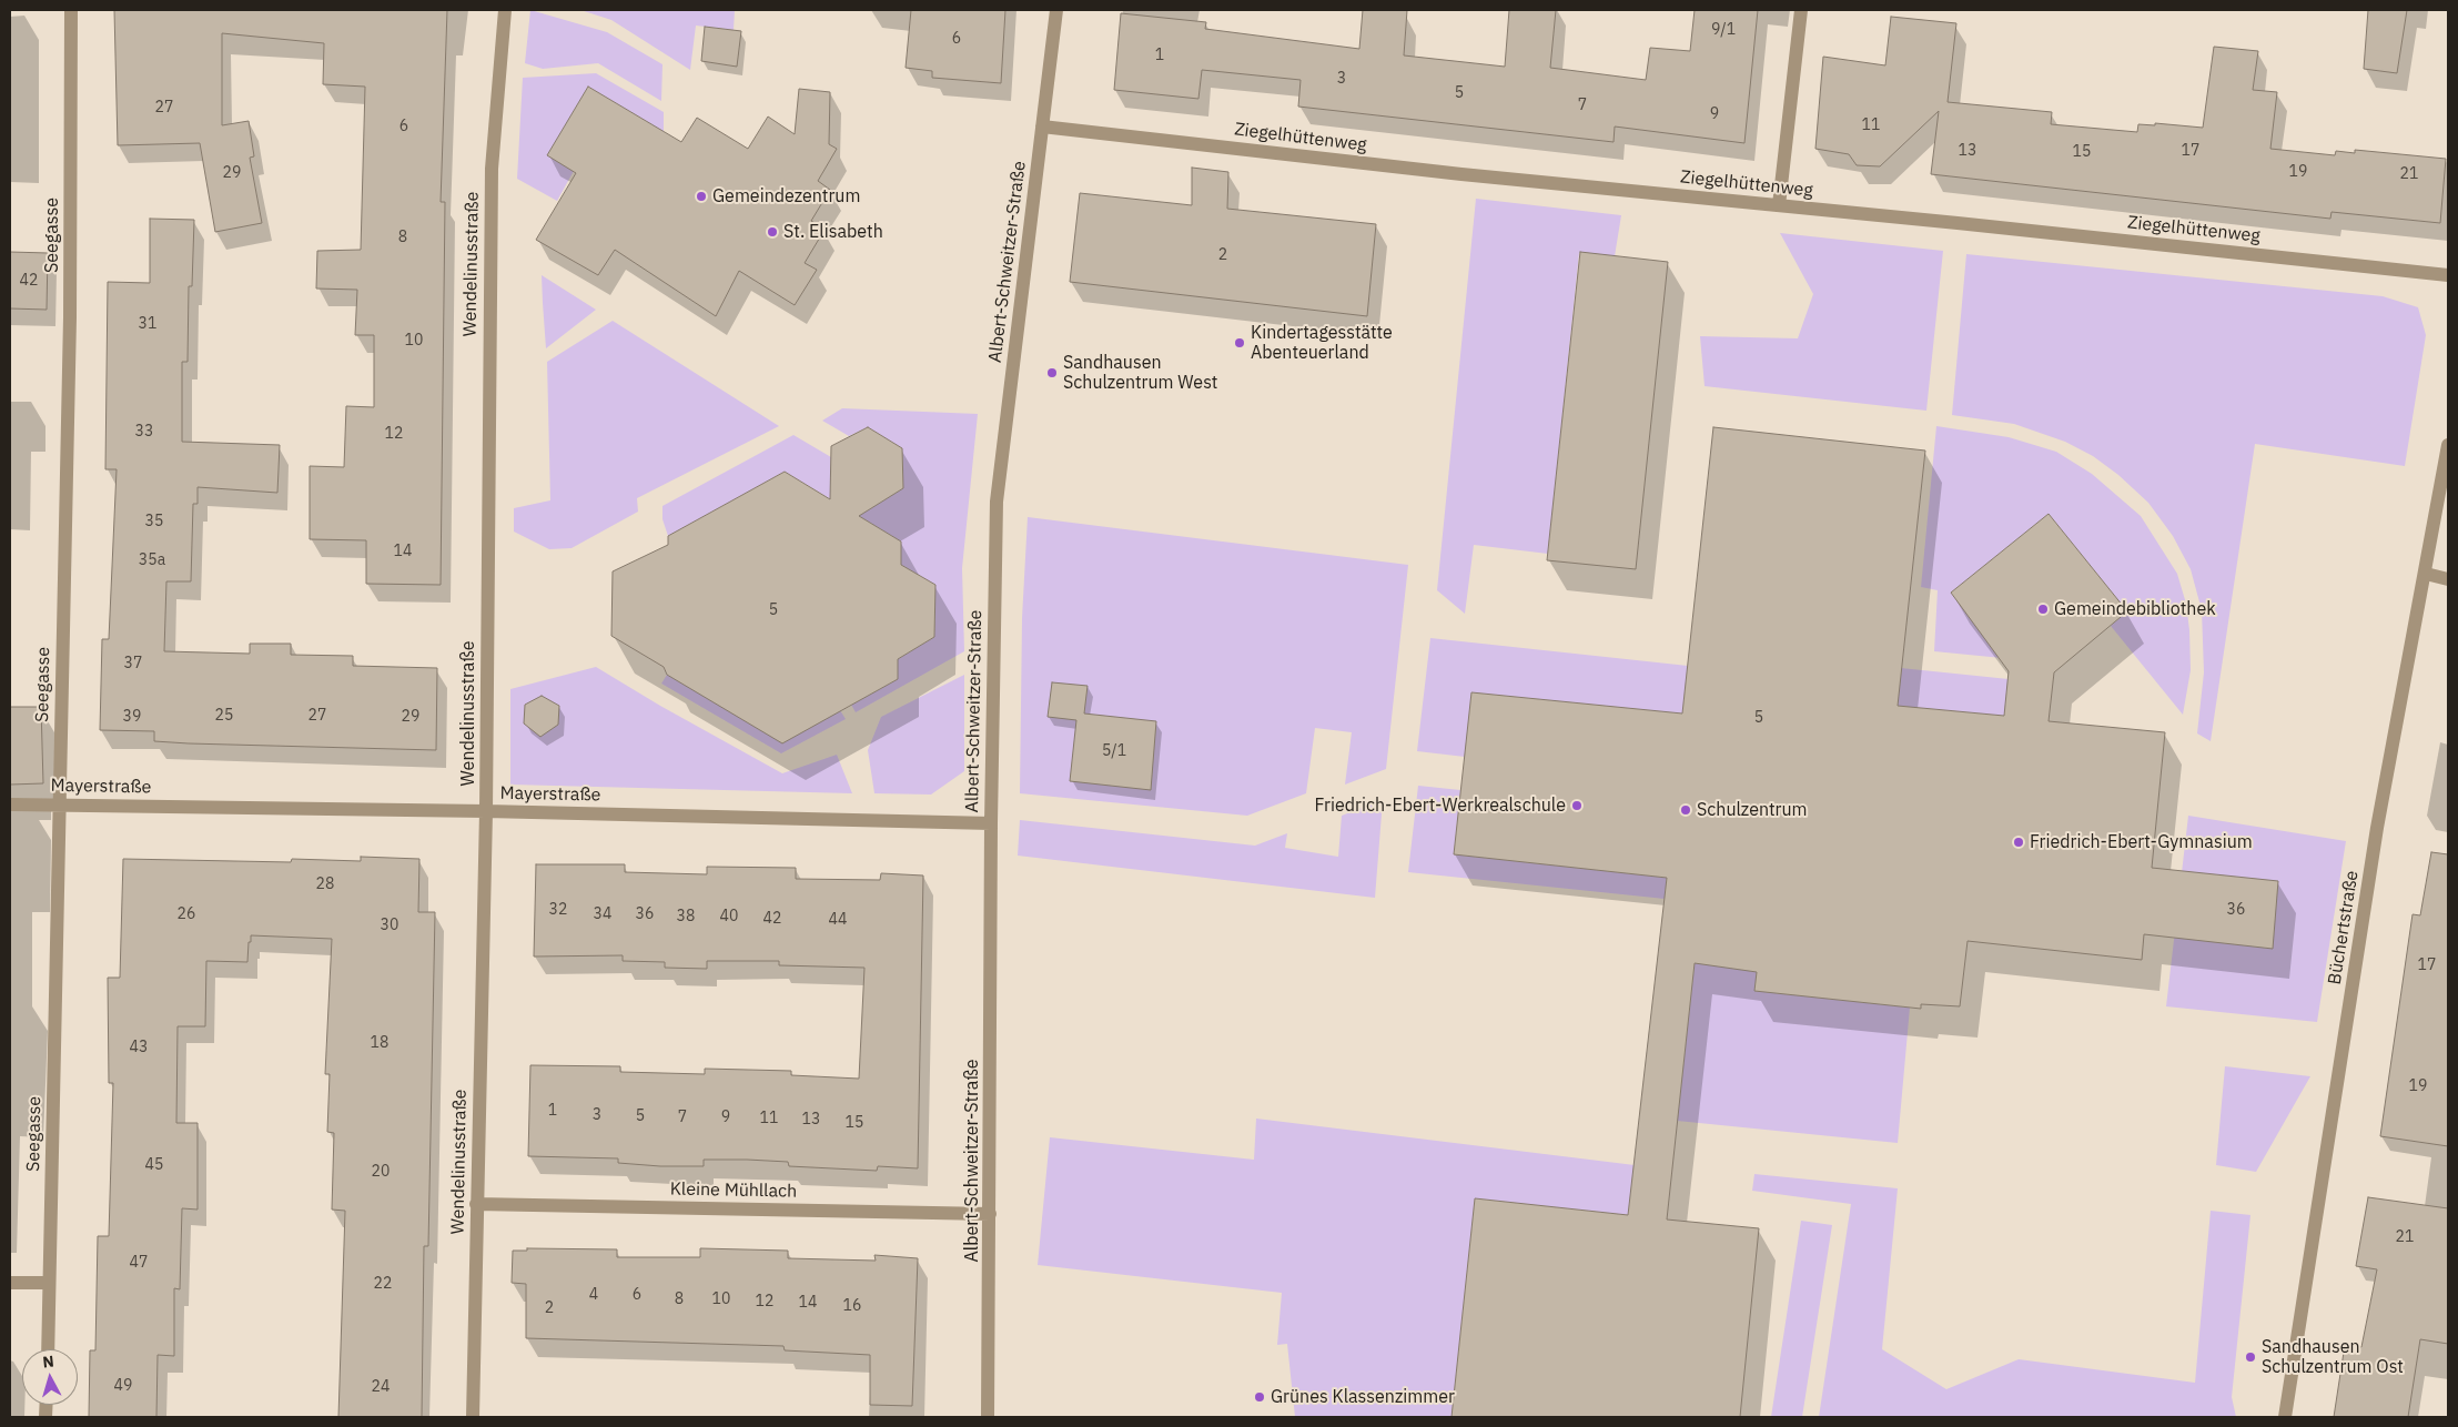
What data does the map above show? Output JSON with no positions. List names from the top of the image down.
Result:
{
  "streets": {
    "street": [
      "Ziegelhüttenweg",
      "Seegasse",
      "Albert-Schweitzer-Straße",
      "Wendelinusstraße",
      "Mayerstraße",
      "Büchertstraße",
      "Kleine Mühllach"
    ]
  },
  "crossings": [
    ["Ziegelhüttenweg", "Albert-Schweitzer-Straße"],
    ["Seegasse", "Mayerstraße"],
    ["Albert-Schweitzer-Straße", "Mayerstraße"],
    ["Albert-Schweitzer-Straße", "Kleine Mühllach"],
    ["Wendelinusstraße", "Mayerstraße"],
    ["Wendelinusstraße", "Kleine Mühllach"]
  ],
  "places": [
    "Gemeindezentrum",
    "St. Elisabeth",
    "Kindertagesstätte Abenteuerland",
    "Sandhausen Schulzentrum West",
    "Gemeindebibliothek",
    "Friedrich-Ebert-Werkrealschule",
    "Schulzentrum",
    "Friedrich-Ebert-Gymnasium",
    "Sandhausen Schulzentrum Ost",
    "Grünes Klassenzimmer"
  ],
  "house_numbers": [
    "9/1",
    "6",
    "1",
    "3",
    "5",
    "7",
    "27",
    "9",
    "11",
    "6",
    "13",
    "17",
    "15",
    "19",
    "29",
    "21",
    "8",
    "2",
    "42",
    "31",
    "10",
    "33",
    "12",
    "35",
    "14",
    "35a",
    "5",
    "37",
    "25",
    "27",
    "39",
    "29",
    "5",
    "5/1",
    "28",
    "32",
    "36",
    "26",
    "34",
    "36",
    "38",
    "40",
    "42",
    "44",
    "30",
    "17",
    "18",
    "43",
    "19",
    "1",
    "3",
    "5",
    "7",
    "9",
    "11",
    "13",
    "15",
    "45",
    "20",
    "21",
    "47",
    "22",
    "4",
    "6",
    "8",
    "10",
    "12",
    "14",
    "16",
    "2",
    "49",
    "24"
  ],
  "north": "top"
}
